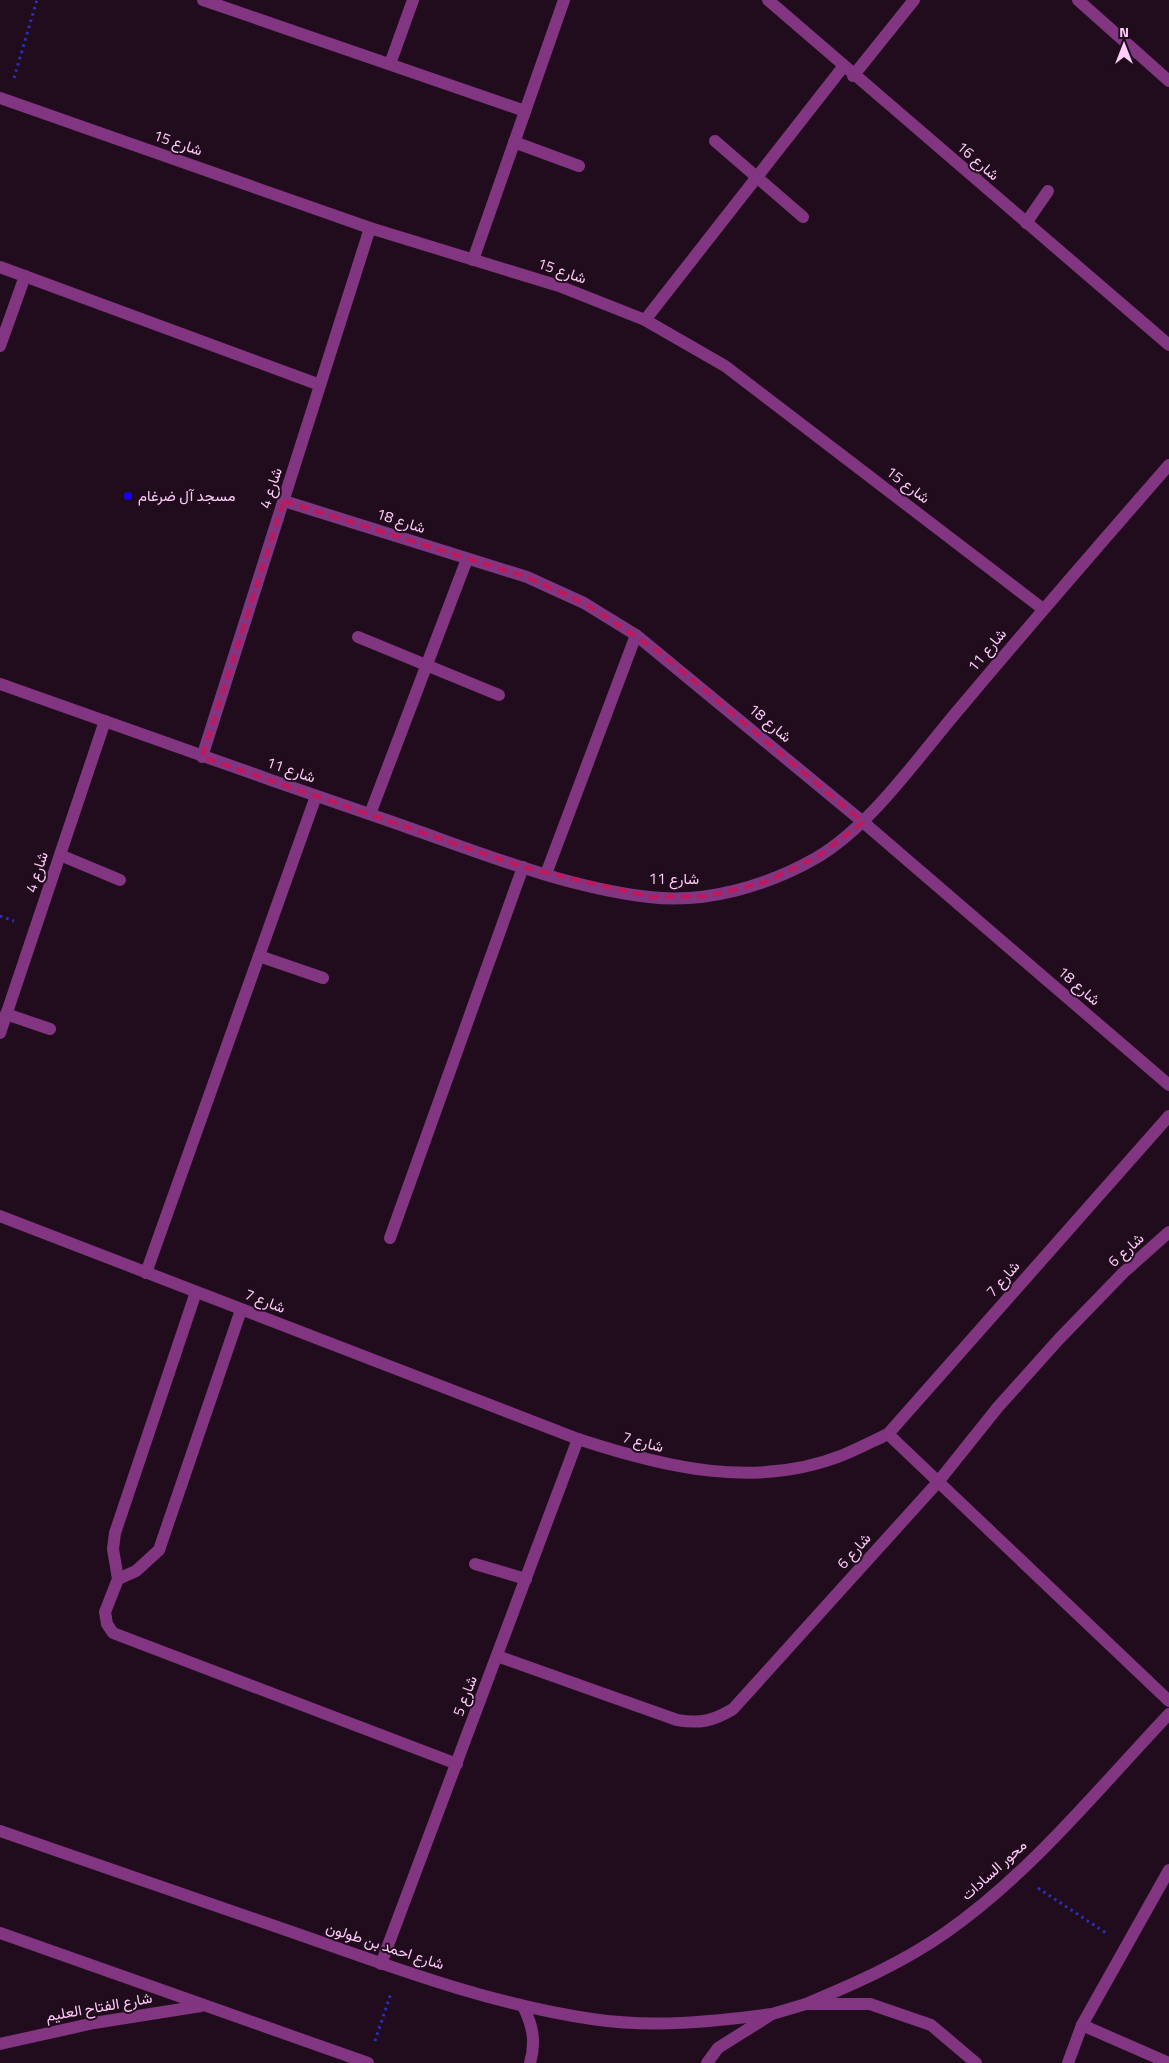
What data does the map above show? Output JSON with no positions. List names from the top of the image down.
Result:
{
  "streets": {
    "street": [
      "شارع 15",
      "شارع 16",
      "شارع 4",
      "شارع 18",
      "شارع 11",
      "شارع 6",
      "شارع 7",
      "شارع 5",
      "محور السادات",
      "شارع احمد بن طولون",
      "شارع الفتاح العليم"
    ]
  },
  "crossings": [
    ["شارع 15", "شارع 4"],
    ["شارع 15", "شارع 11"],
    ["شارع 4", "شارع 18"],
    ["شارع 4", "شارع 11"],
    ["شارع 18", "شارع 11"],
    ["شارع 6", "شارع 5"],
    ["شارع 7", "شارع 5"],
    ["شارع 5", "شارع احمد بن طولون"]
  ],
  "places": ["مسجد آل ضرغام"],
  "north": "top"
}
